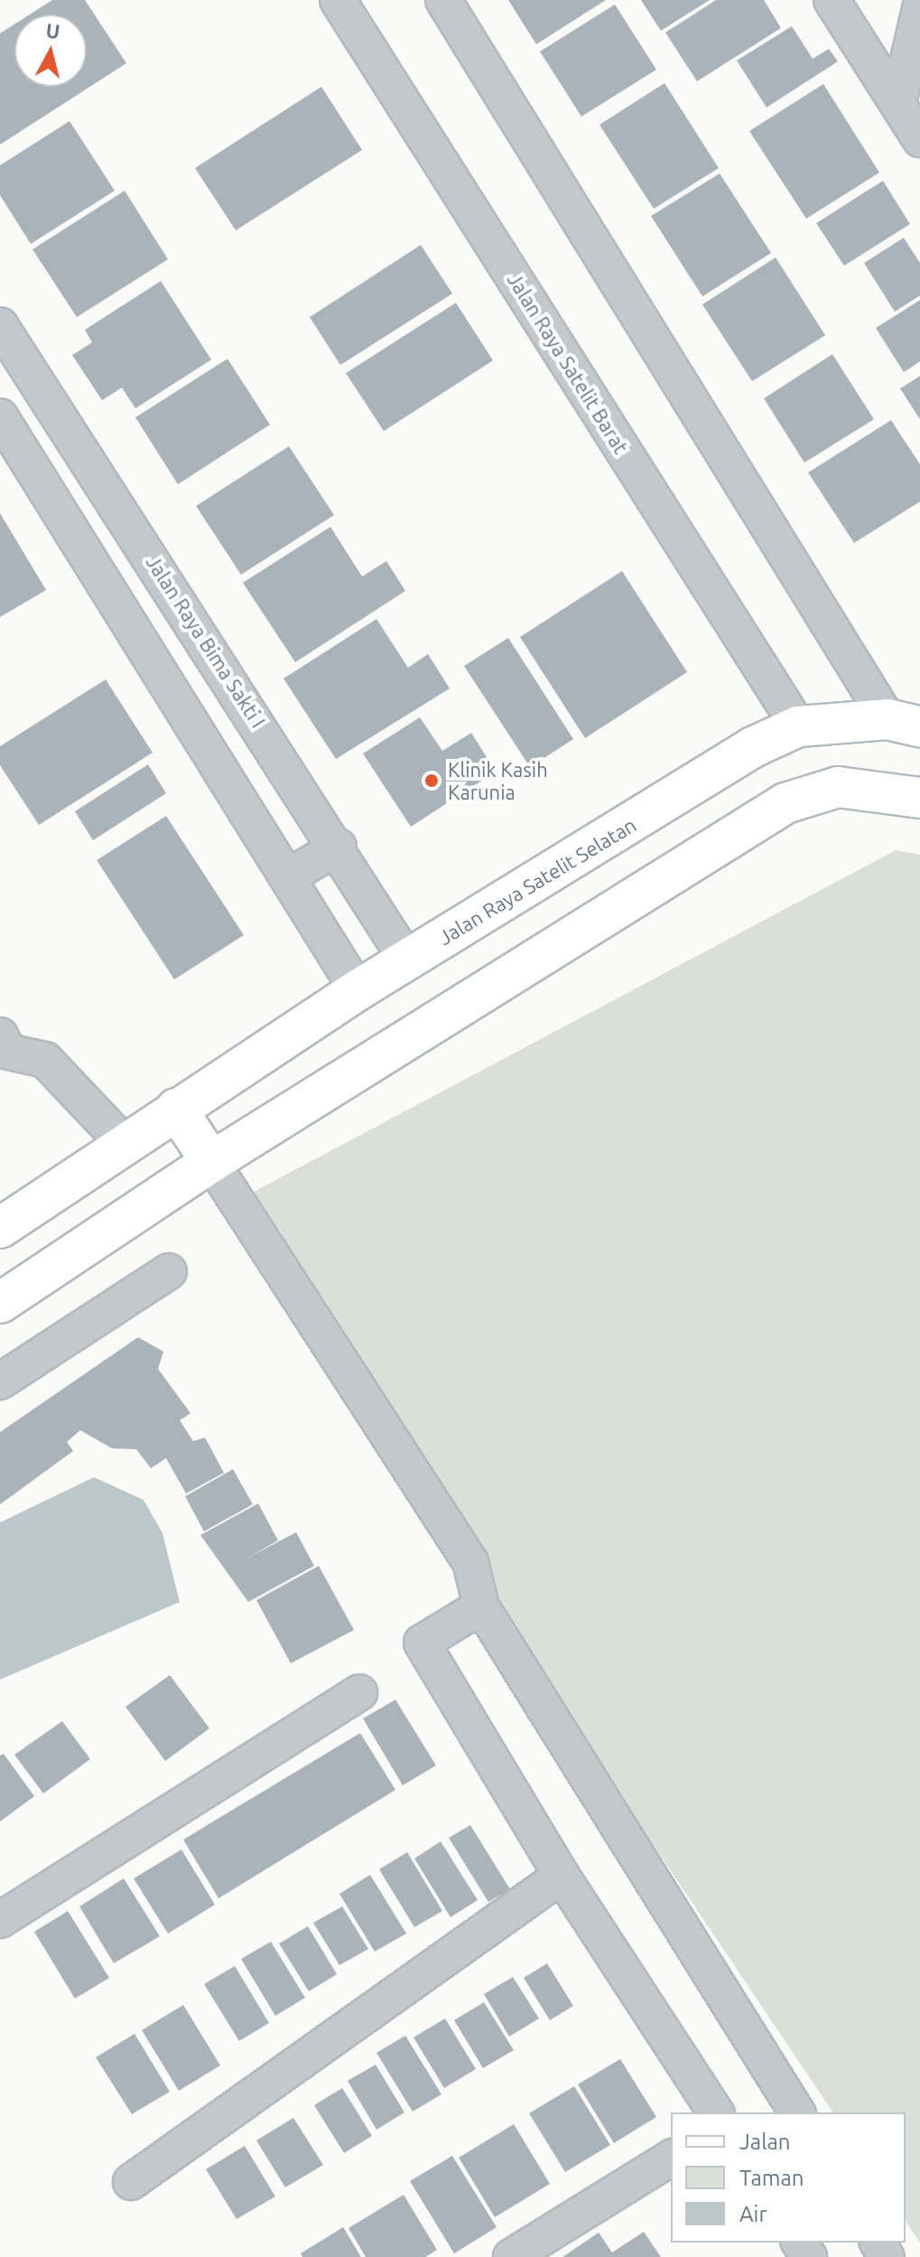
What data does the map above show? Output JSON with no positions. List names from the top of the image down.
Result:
{
  "streets": {
    "main road": ["Jalan Raya Satelit Selatan"],
    "street": ["Jalan Raya Satelit Barat", "Jalan Raya Bima Sakti I"]
  },
  "crossings": [
    ["Jalan Raya Satelit Barat", "Jalan Raya Satelit Selatan"],
    ["Jalan Raya Bima Sakti I", "Jalan Raya Satelit Selatan"]
  ],
  "places": ["Klinik Kasih Karunia"],
  "legend": ["Jalan", "Taman", "Air"],
  "north": "top"
}
